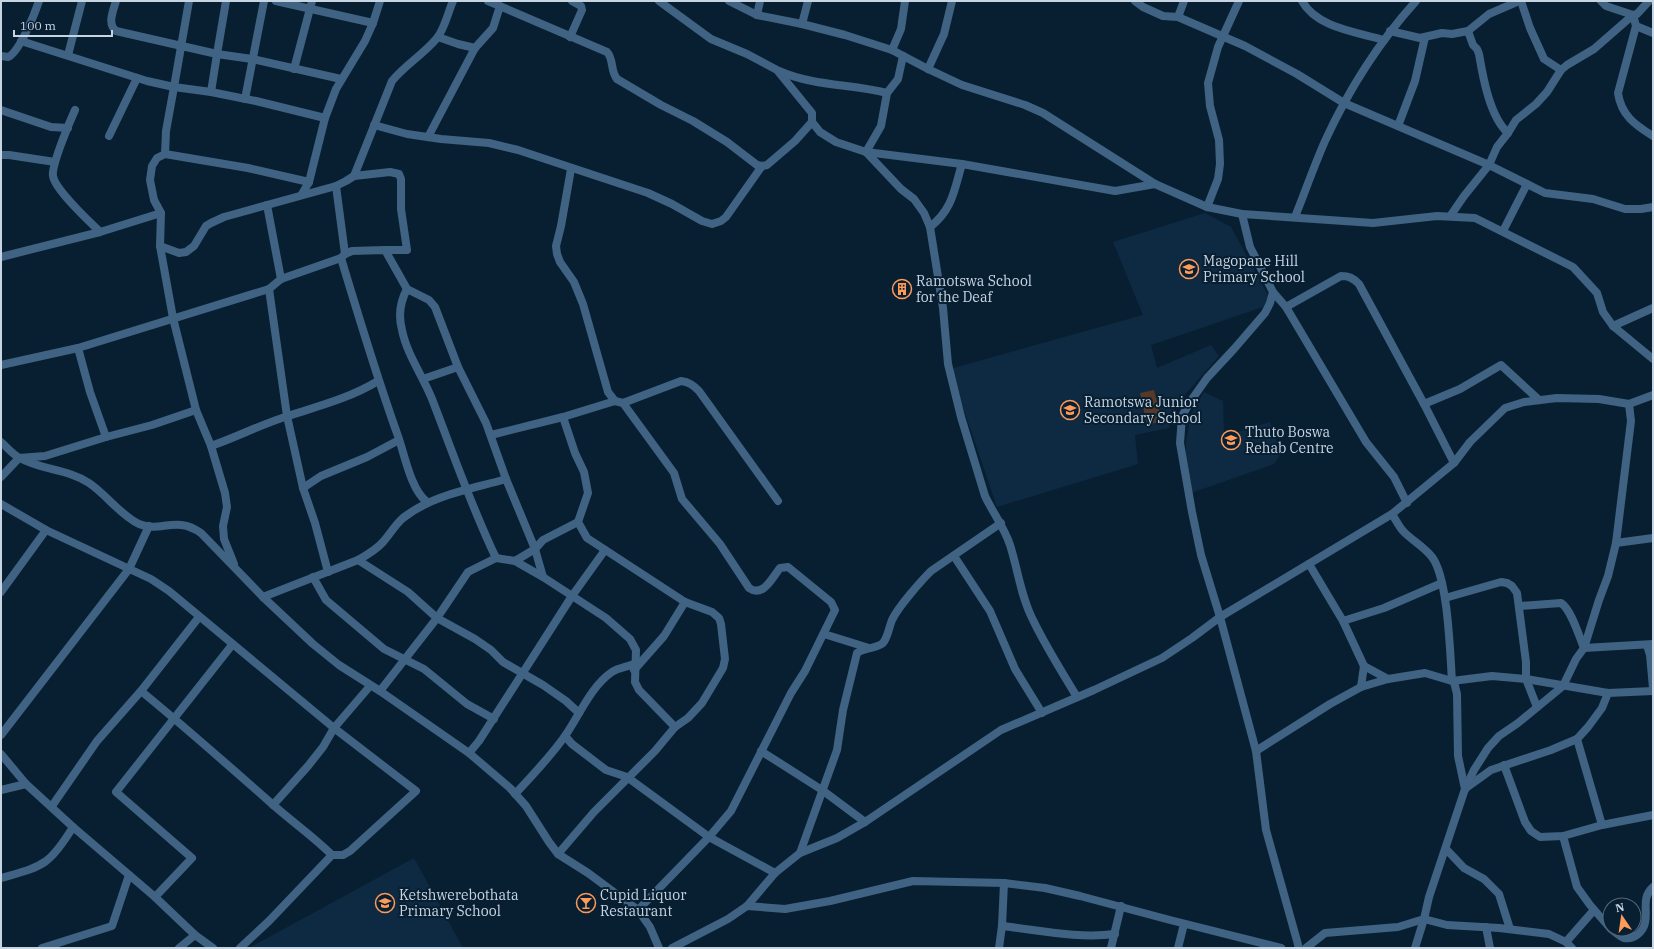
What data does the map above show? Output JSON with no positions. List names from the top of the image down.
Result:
{
  "places": {
    "school or university": [
      "Magopane Hill Primary School",
      "Ramotswa Junior Secondary School",
      "Thuto Boswa Rehab Centre",
      "Ketshwerebothata Primary School"
    ],
    "building": ["Ramotswa School for the Deaf"],
    "bar": ["Cupid Liquor Restaurant"]
  },
  "scale_bar": "100 m",
  "north": "top"
}
